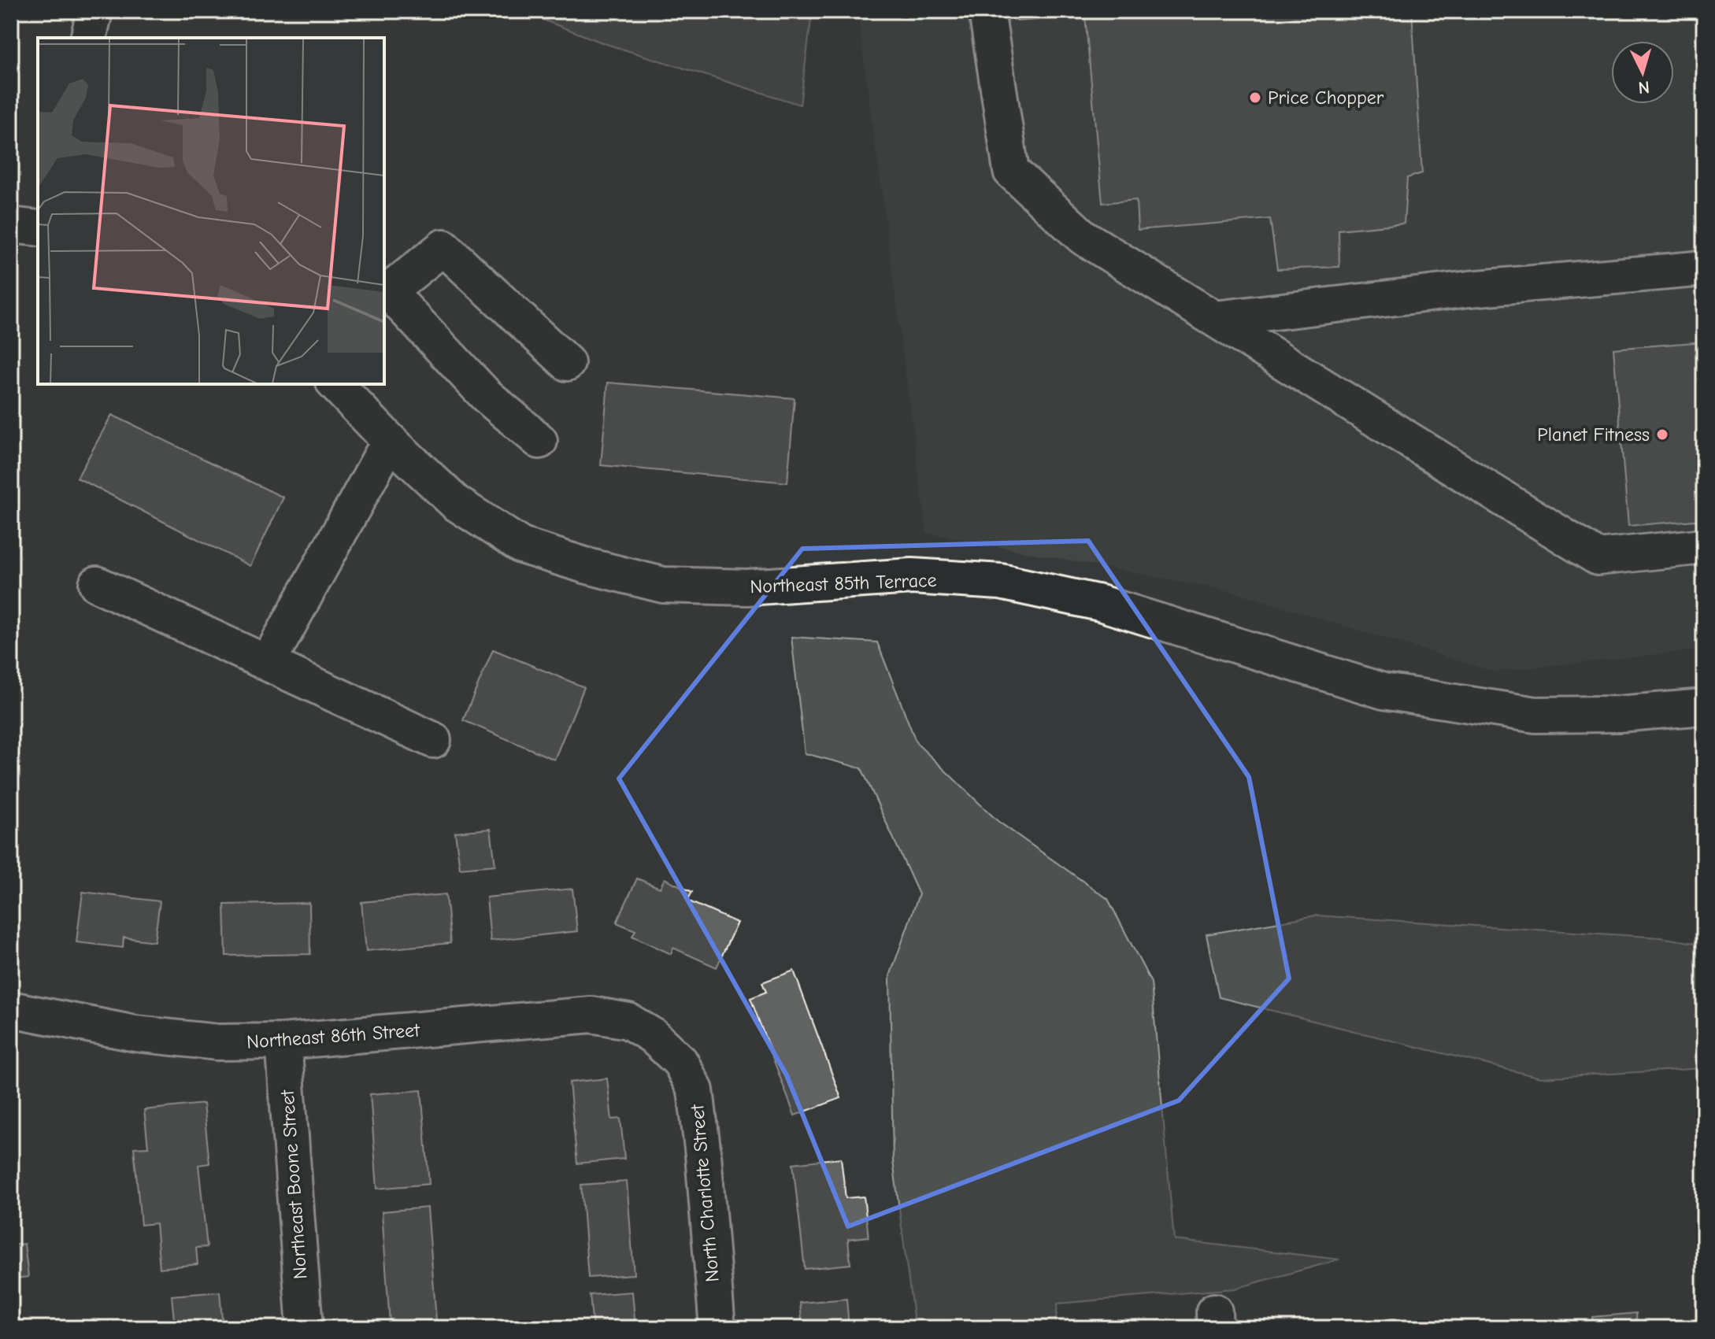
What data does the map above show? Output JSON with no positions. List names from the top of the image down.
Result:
{
  "streets": {
    "street": [
      "Northeast 85th Terrace",
      "Northeast 86th Street",
      "Northeast Boone Street",
      "North Charlotte Street"
    ]
  },
  "crossings": [
    ["Northeast 86th Street", "Northeast Boone Street"],
    ["Northeast 86th Street", "North Charlotte Street"]
  ],
  "places": ["Price Chopper", "Planet Fitness"],
  "north": "bottom"
}
